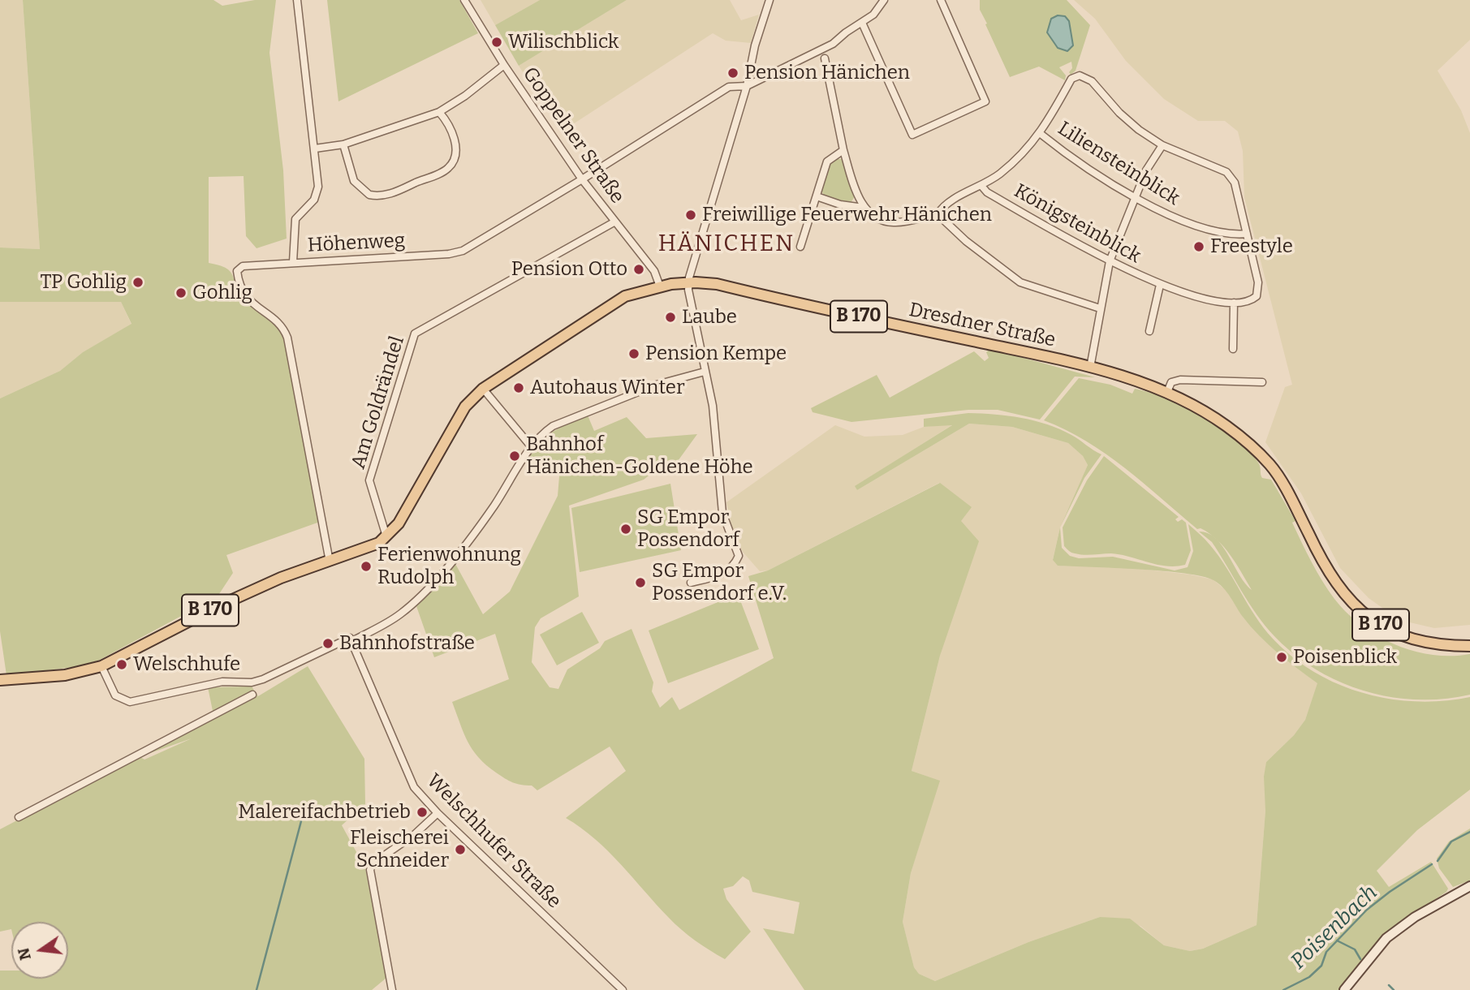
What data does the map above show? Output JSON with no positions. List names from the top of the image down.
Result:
{
  "streets": {
    "main road": ["B 170", "Dresdner Straße"],
    "street": [
      "Goppelner Straße",
      "Liliensteinblick",
      "Königsteinblick",
      "Höhenweg",
      "Am Goldrändel",
      "Welschhufer Straße"
    ]
  },
  "crossings": [
    ["Goppelner Straße", "Höhenweg"],
    ["Goppelner Straße", "Dresdner Straße"],
    ["Goppelner Straße", "Am Goldrändel"],
    ["Höhenweg", "B 170"],
    ["B 170", "Dresdner Straße"],
    ["B 170", "Am Goldrändel"],
    ["Dresdner Straße", "Am Goldrändel"]
  ],
  "districts": ["HÄNICHEN"],
  "water": ["Poisenbach"],
  "places": [
    "Wilischblick",
    "Pension Hänichen",
    "Freiwillige Feuerwehr Hänichen",
    "Freestyle",
    "Pension Otto",
    "TP Gohlig",
    "Gohlig",
    "Laube",
    "Pension Kempe",
    "Autohaus Winter",
    "Bahnhof Hänichen-Goldene Höhe",
    "SG Empor Possendorf",
    "Ferienwohnung Rudolph",
    "SG Empor Possendorf e.V.",
    "Bahnhofstraße",
    "Poisenblick",
    "Welschhufe",
    "Malereifachbetrieb",
    "Fleischerei Schneider"
  ],
  "north": "left"
}
